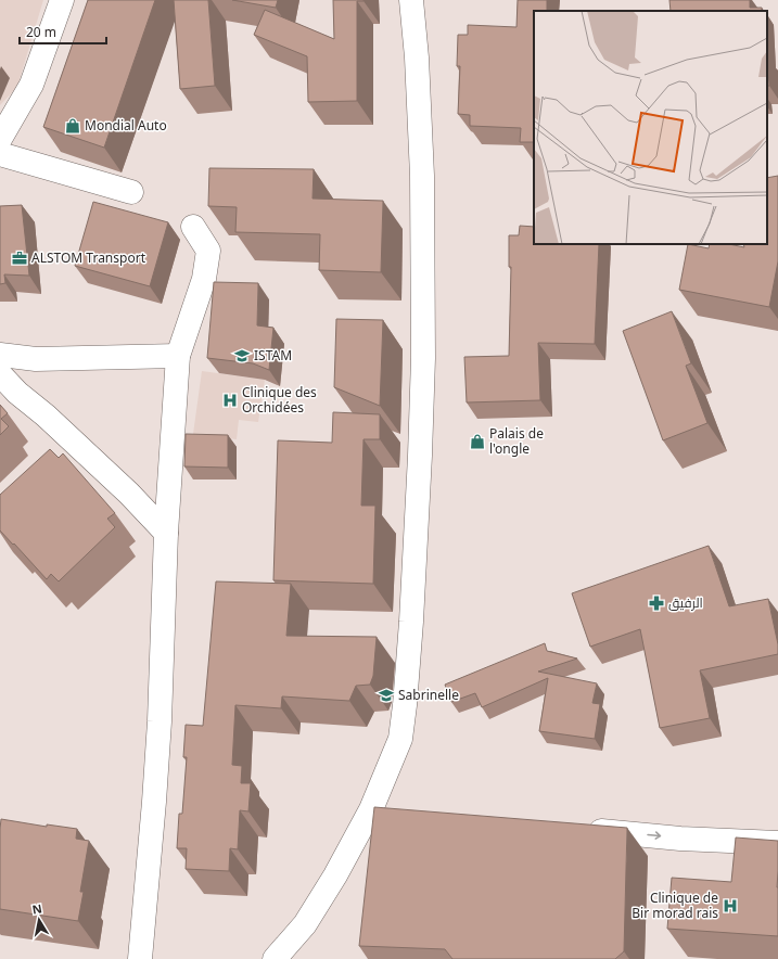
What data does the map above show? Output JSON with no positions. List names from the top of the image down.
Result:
{
  "places": {
    "shop": ["Mondial Auto", "Palais de l'ongle"],
    "office": ["ALSTOM Transport"],
    "school or university": ["ISTAM", "Sabrinelle"],
    "hospital": ["Clinique des Orchidées", "Clinique de Bir morad rais"],
    "pharmacy": ["الرفيق"]
  },
  "scale_bar": "20 m",
  "north": "top"
}
